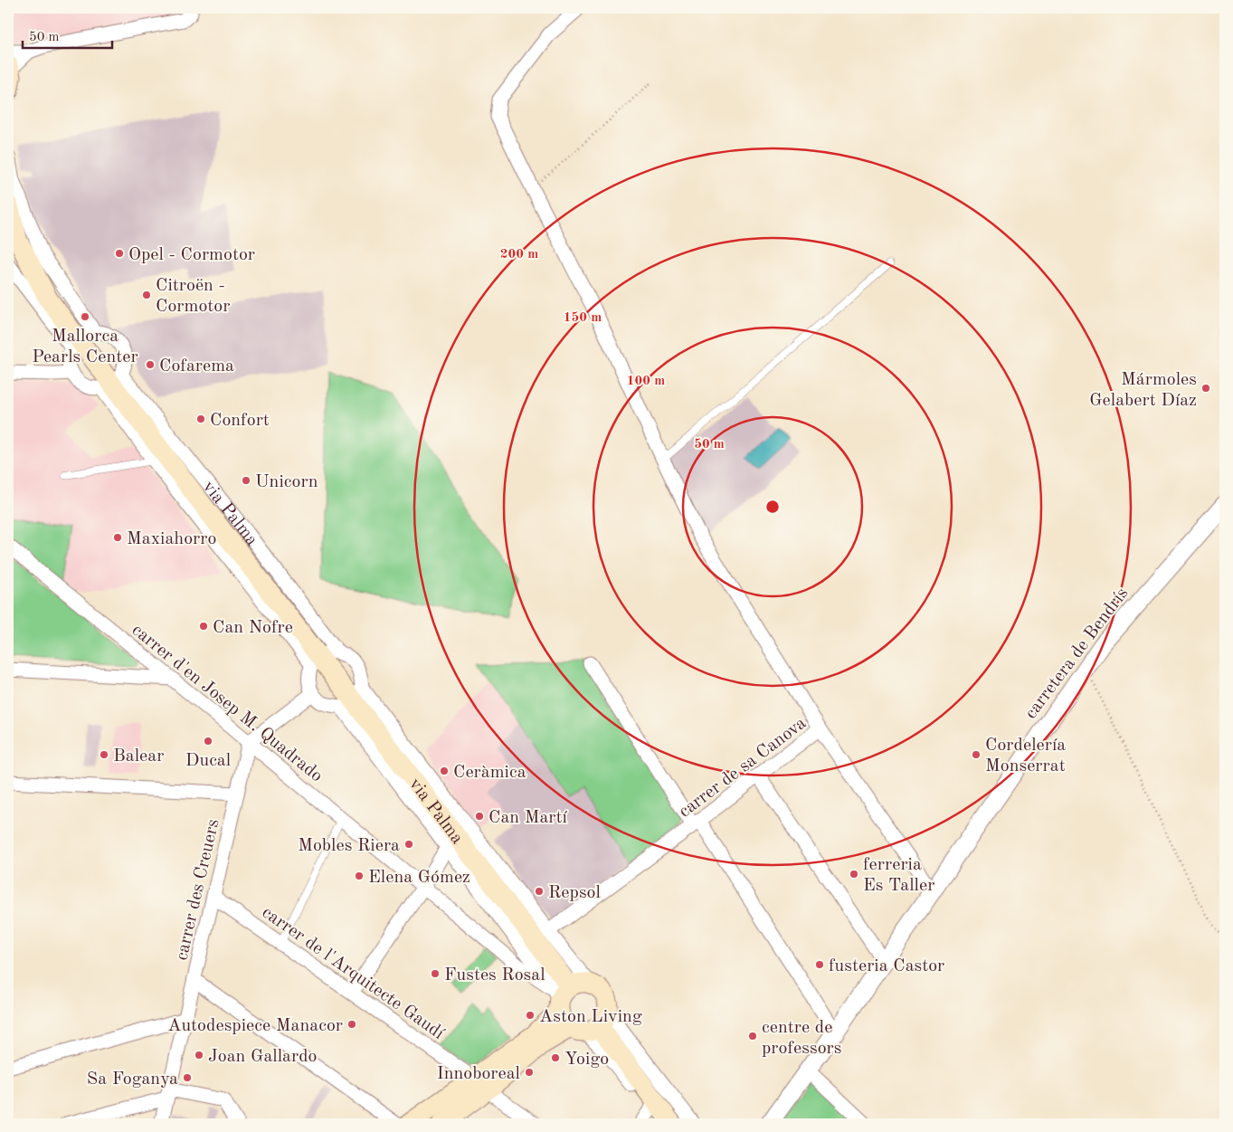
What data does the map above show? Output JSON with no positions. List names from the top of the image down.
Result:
{
  "streets": {
    "main road": ["via Palma"],
    "street": [
      "carretera de Bendrís",
      "carrer d'en Josep M. Quadrado",
      "carrer de sa Canova",
      "carrer des Creuers",
      "carrer de l'Arquitecte Gaudí"
    ]
  },
  "crossings": [
    ["via Palma", "carrer d'en Josep M. Quadrado"],
    ["via Palma", "carrer de sa Canova"],
    ["carretera de Bendrís", "carrer de sa Canova"],
    ["carrer d'en Josep M. Quadrado", "carrer des Creuers"],
    ["carrer des Creuers", "carrer de l'Arquitecte Gaudí"]
  ],
  "places": [
    "Opel - Cormotor",
    "Citroën - Cormotor",
    "Mallorca Pearls Center",
    "Cofarema",
    "Mármoles Gelabert Díaz",
    "Confort",
    "Unicorn",
    "Maxiahorro",
    "Can Nofre",
    "Ducal",
    "Balear",
    "Cordelería Monserrat",
    "Ceràmica",
    "Can Martí",
    "Mobles Riera",
    "ferreria Es Taller",
    "Elena Gómez",
    "Repsol",
    "fusteria Castor",
    "Fustes Rosal",
    "Aston Living",
    "Autodespiece Manacor",
    "centre de professors",
    "Joan Gallardo",
    "Yoigo",
    "Innoboreal",
    "Sa Foganya"
  ],
  "scale_bar": "50 m",
  "rings": [
    "200 m",
    "150 m",
    "100 m",
    "50 m"
  ]
}
